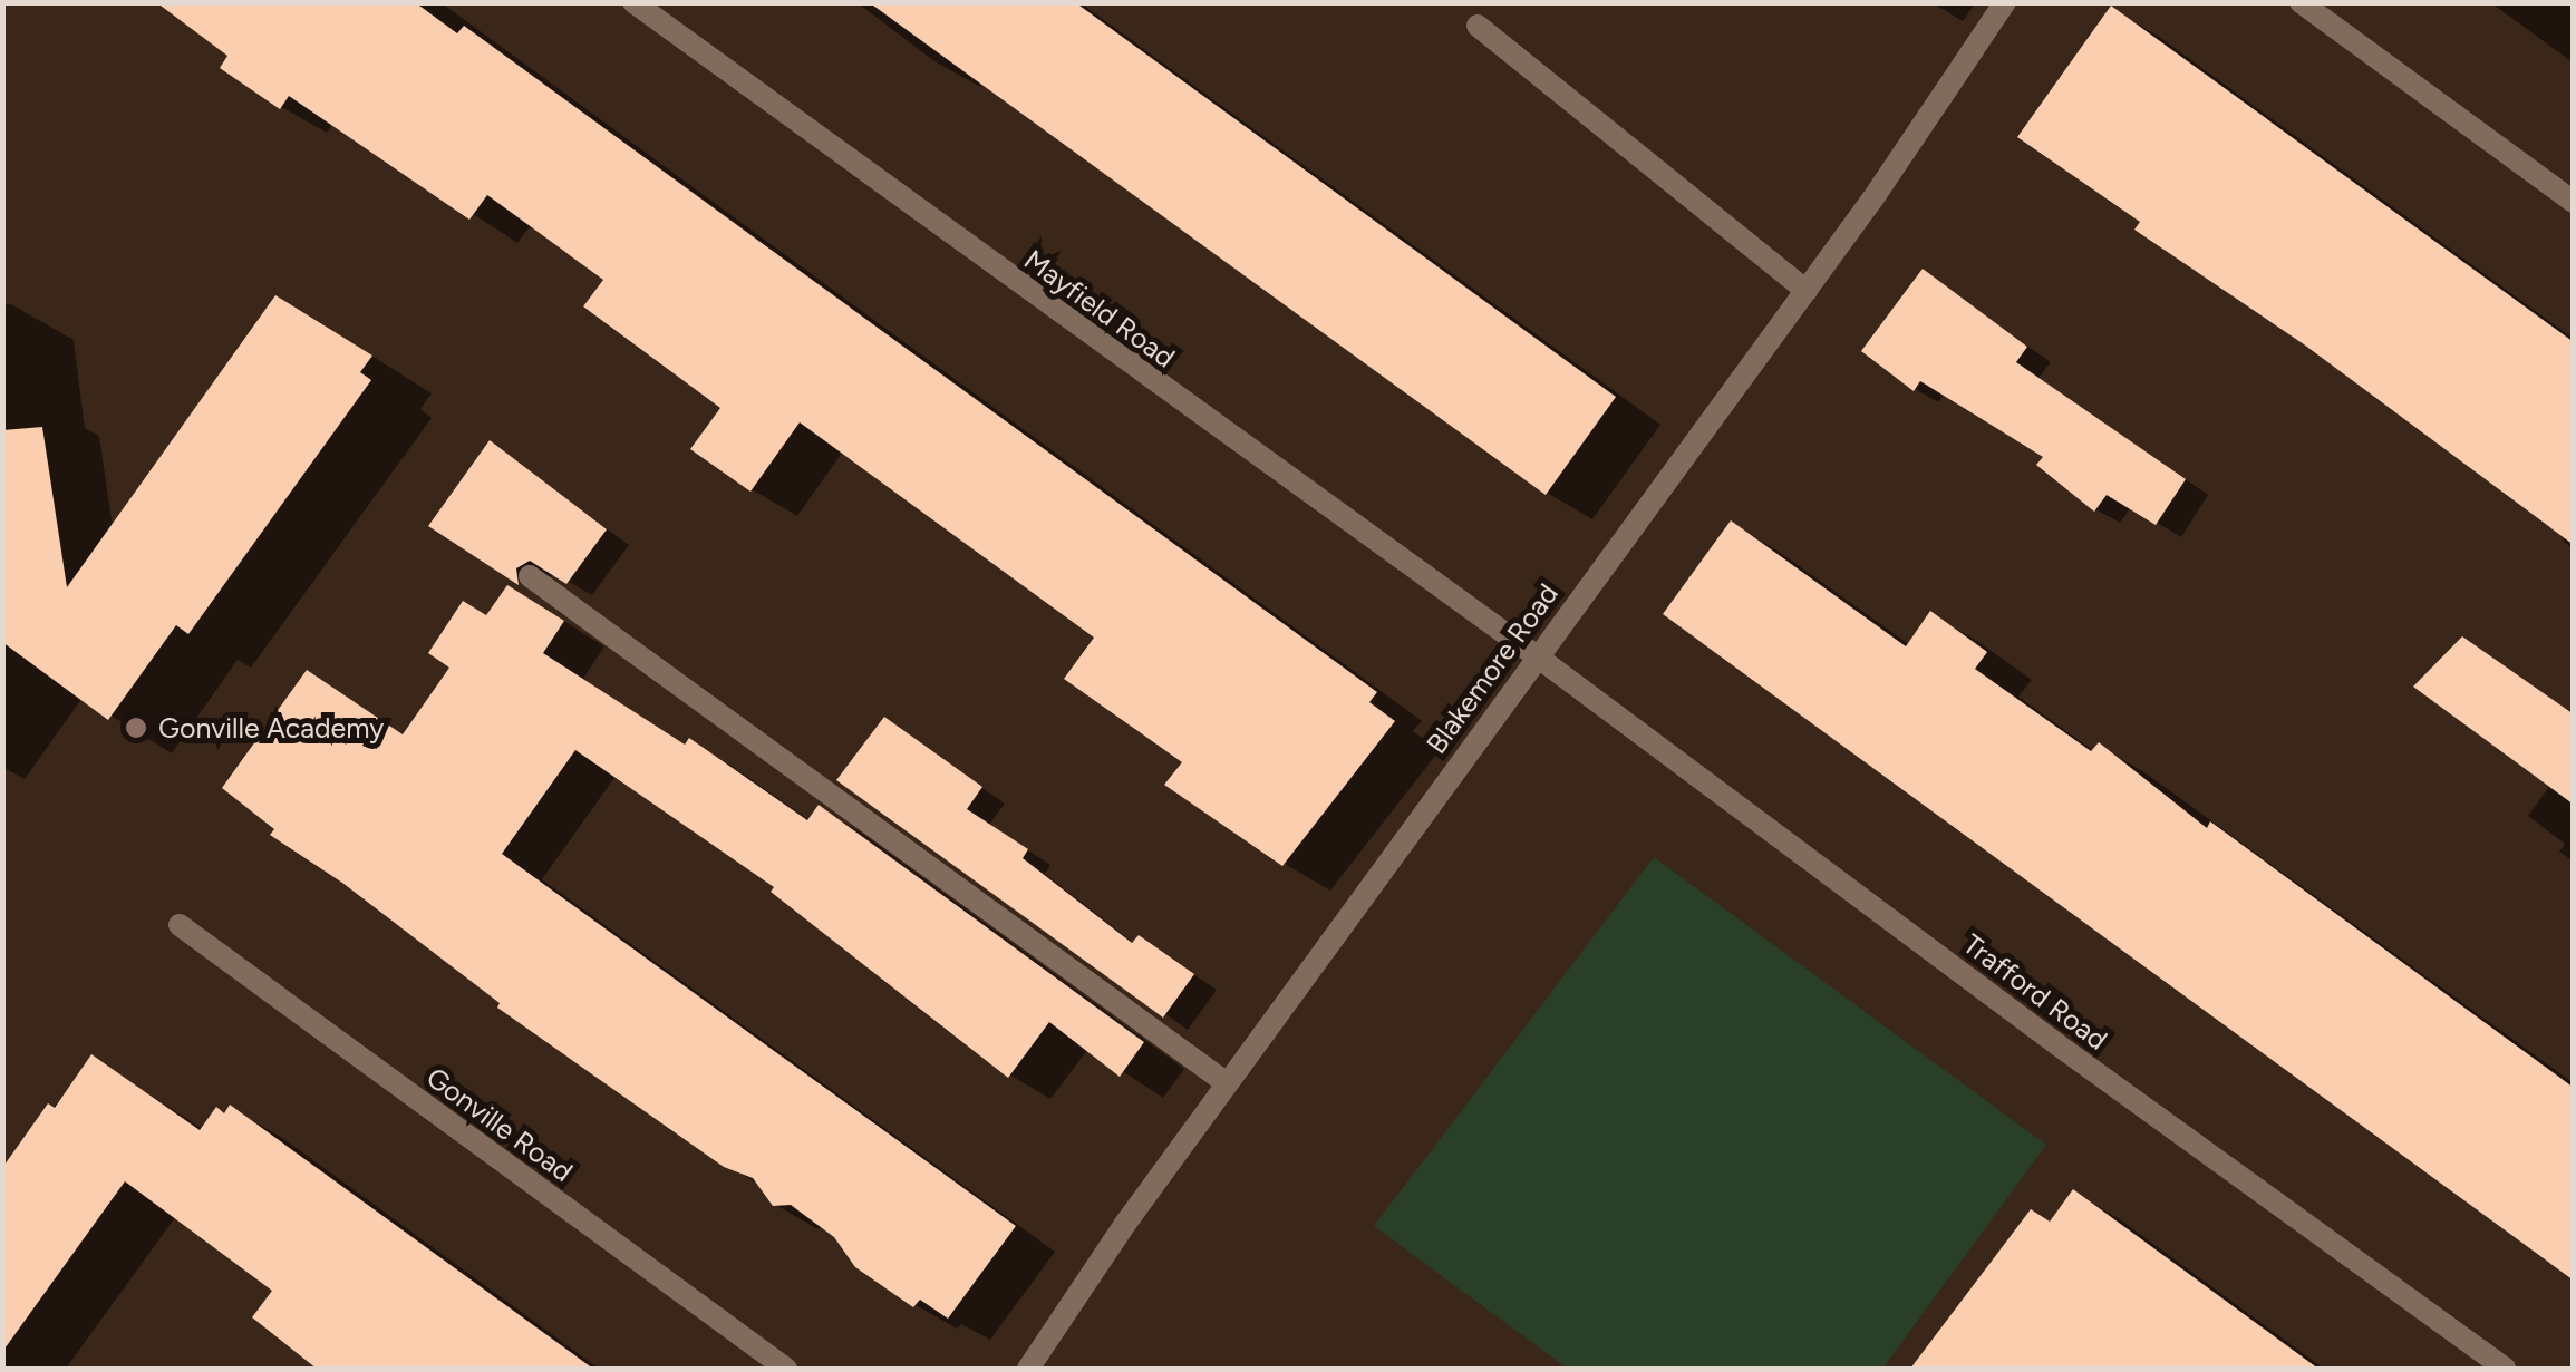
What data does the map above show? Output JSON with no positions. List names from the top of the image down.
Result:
{
  "streets": {
    "street": [
      "Mayfield Road",
      "Blakemore Road",
      "Trafford Road",
      "Gonville Road"
    ]
  },
  "crossings": [
    ["Mayfield Road", "Blakemore Road"],
    ["Mayfield Road", "Trafford Road"],
    ["Blakemore Road", "Trafford Road"]
  ],
  "places": ["Gonville Academy"]
}
